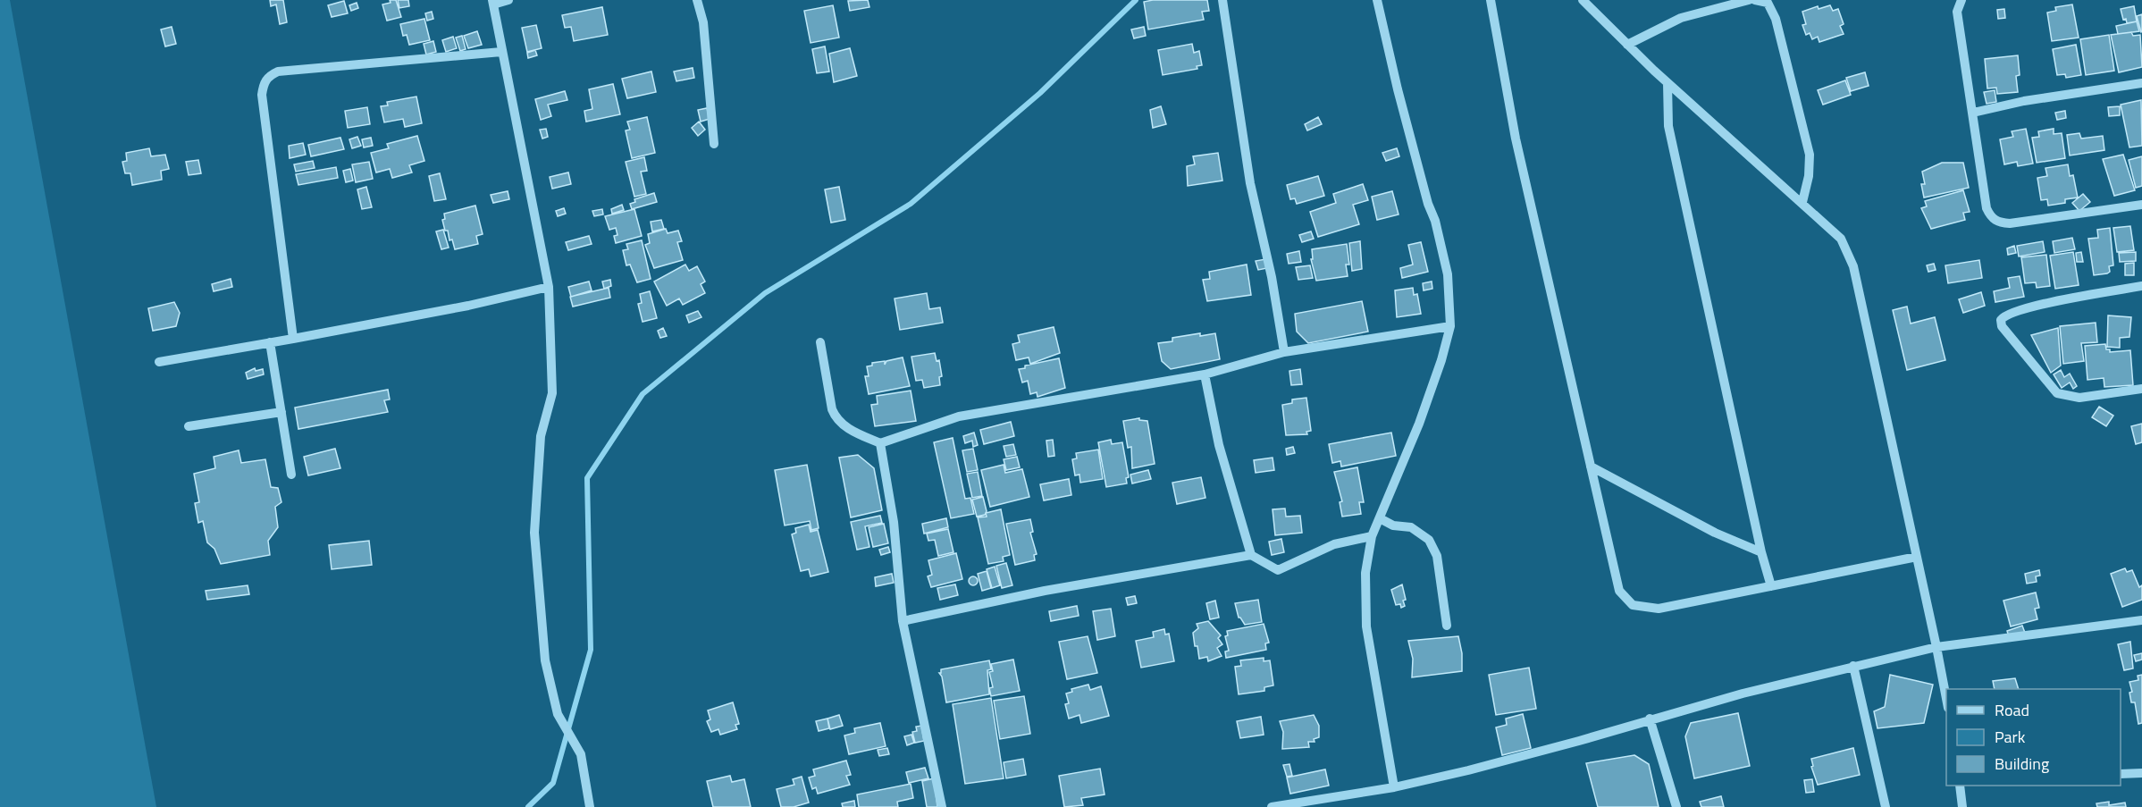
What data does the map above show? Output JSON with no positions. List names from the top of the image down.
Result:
{
  "legend": ["Road", "Park", "Building"]
}
